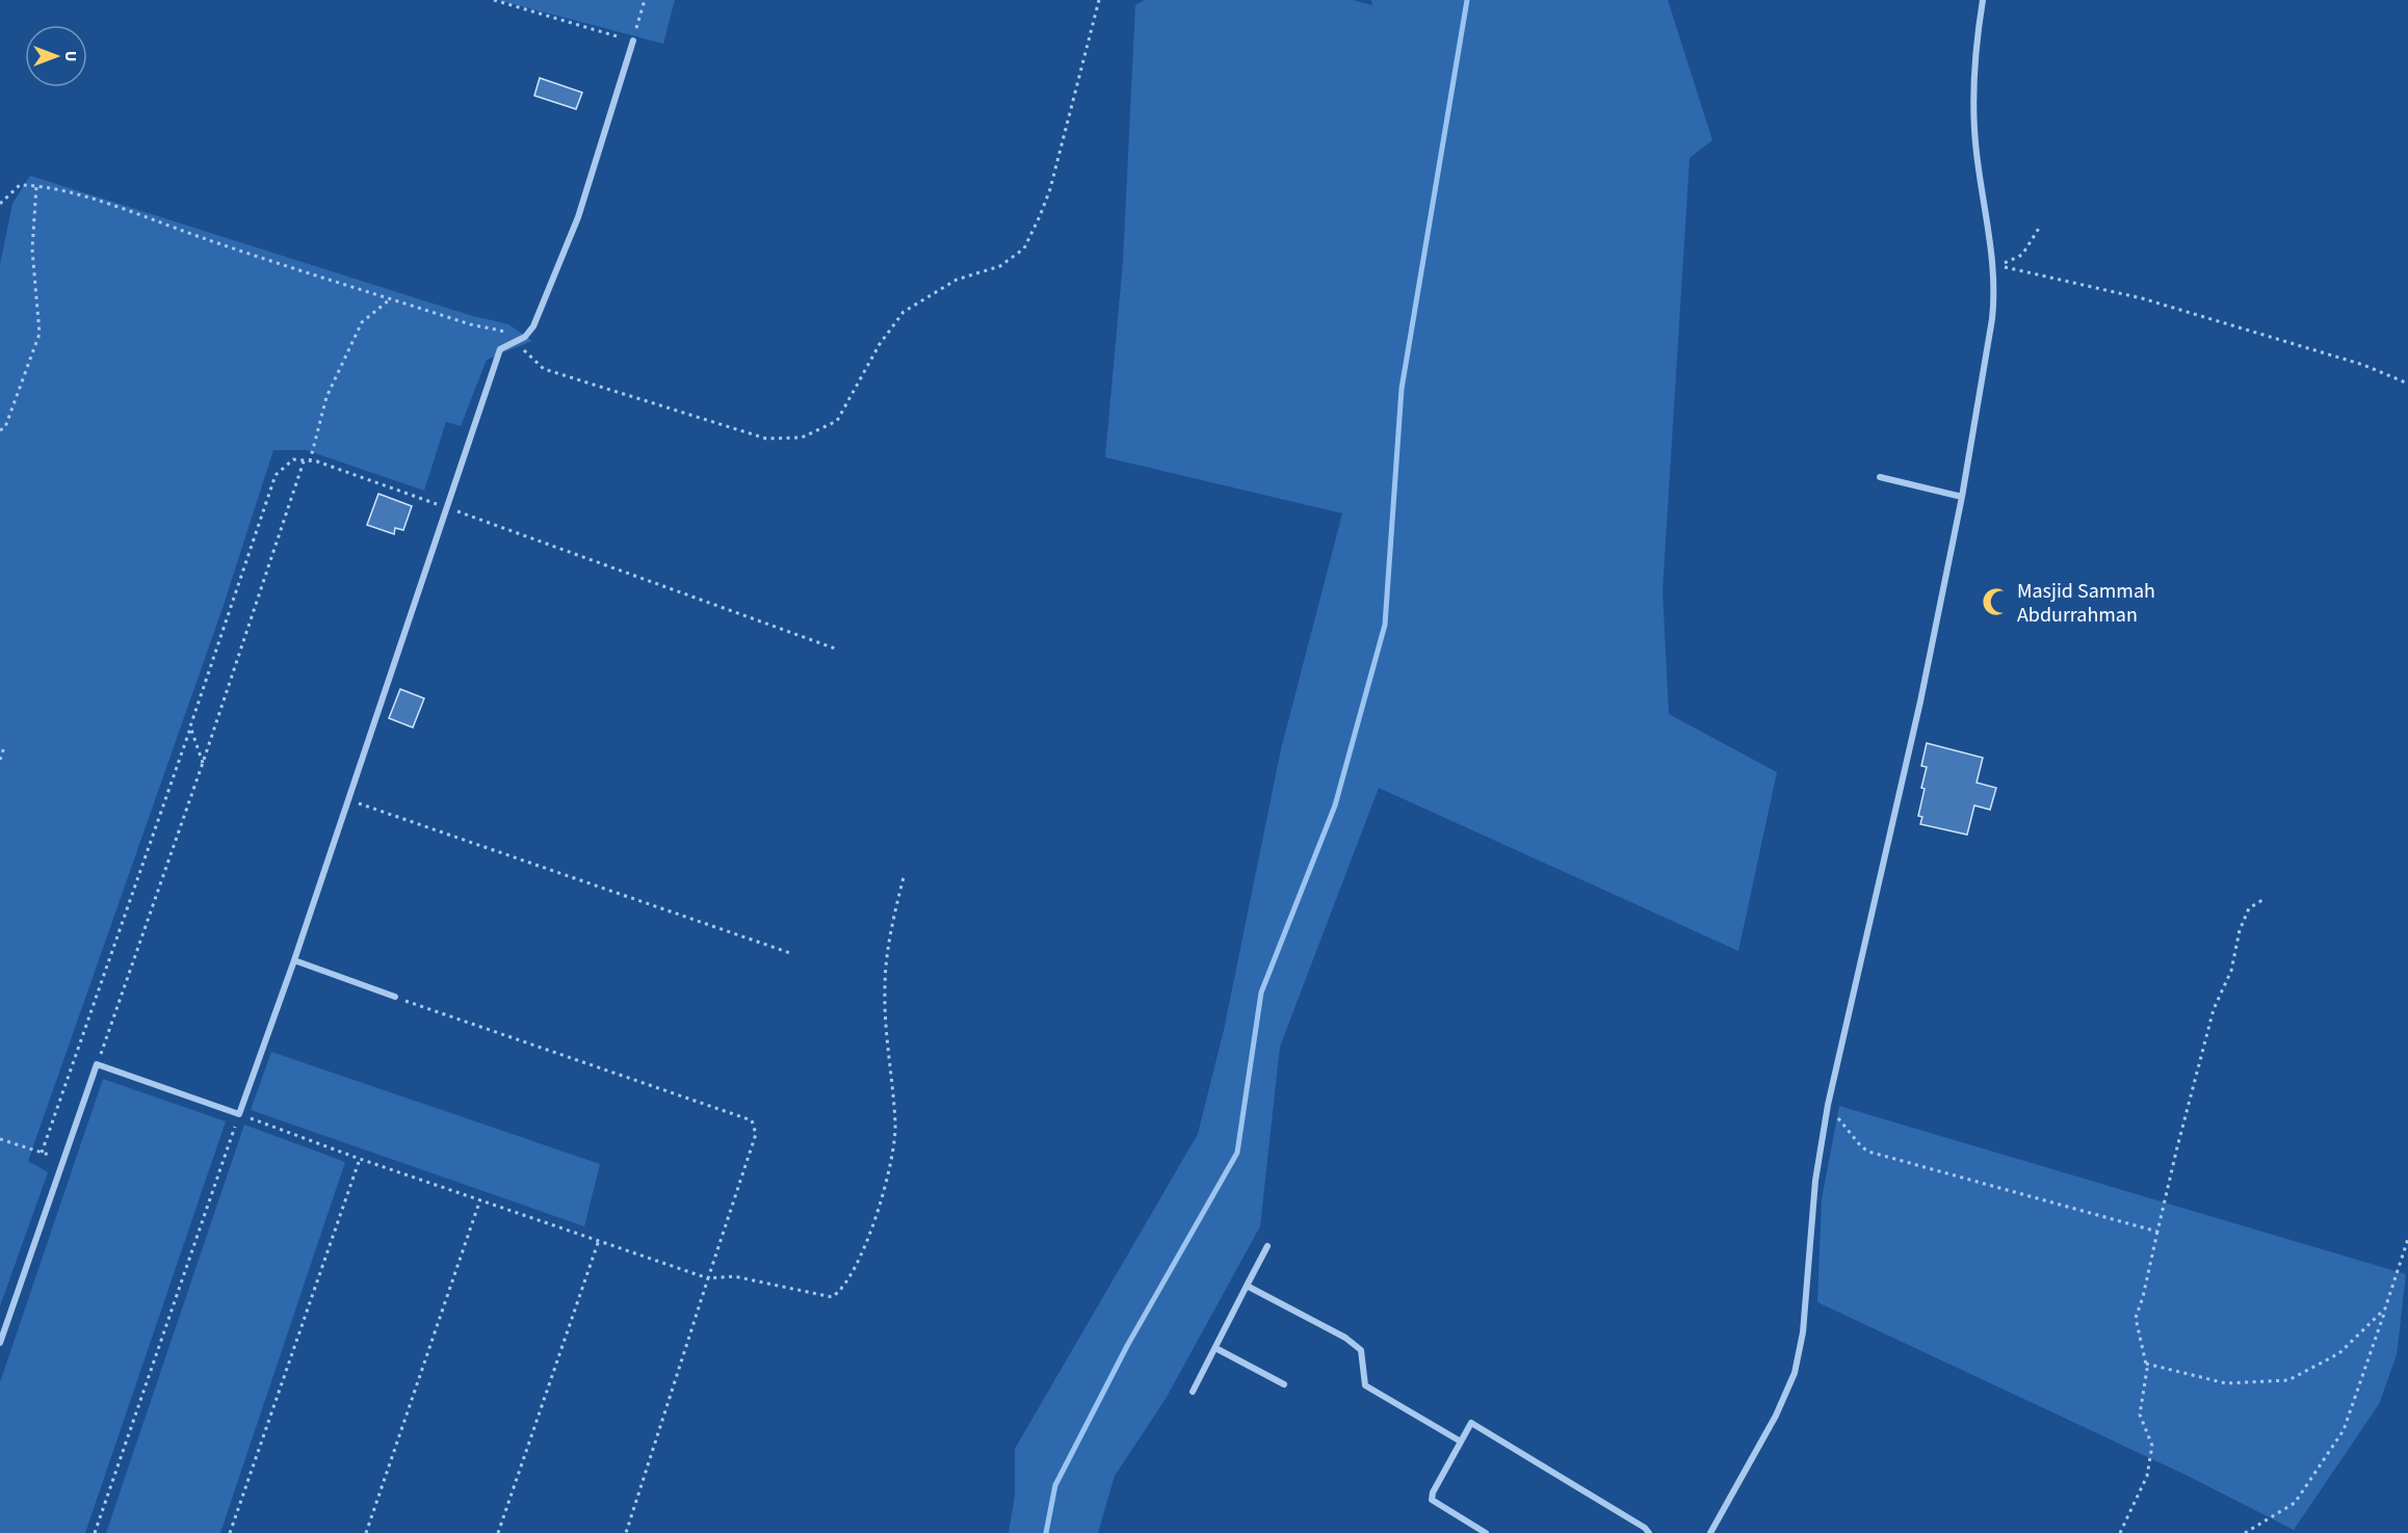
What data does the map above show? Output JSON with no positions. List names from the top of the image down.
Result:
{
  "places": {
    "mosque": ["Masjid Sammah Abdurrahman"]
  },
  "north": "right"
}
